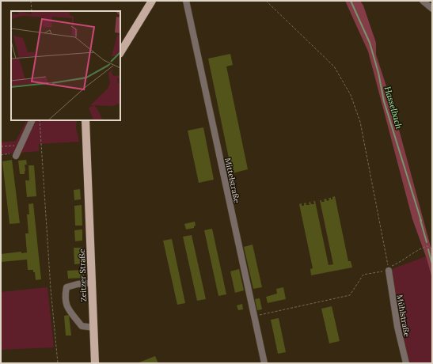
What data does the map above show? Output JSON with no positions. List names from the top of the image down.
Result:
{
  "streets": {
    "main road": ["Zeitzer Straße"],
    "street": ["Mittelstraße", "Mühlstraße"]
  },
  "water": ["Hasselbach"]
}
